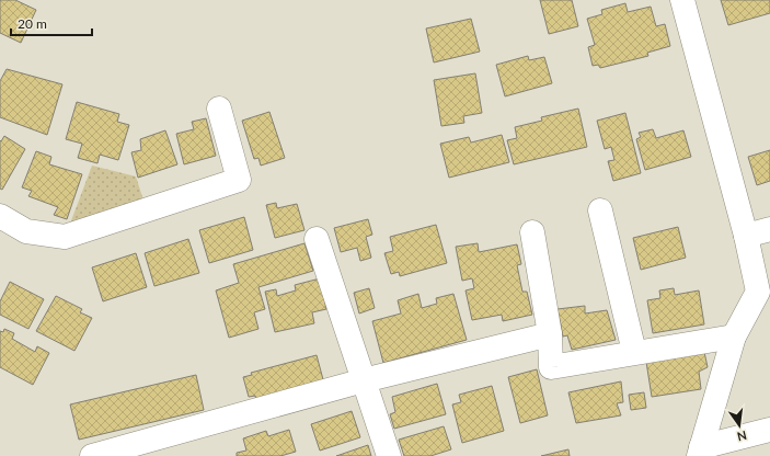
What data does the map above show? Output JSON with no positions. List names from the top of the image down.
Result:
{
  "scale_bar": "20 m",
  "north": "bottom"
}
